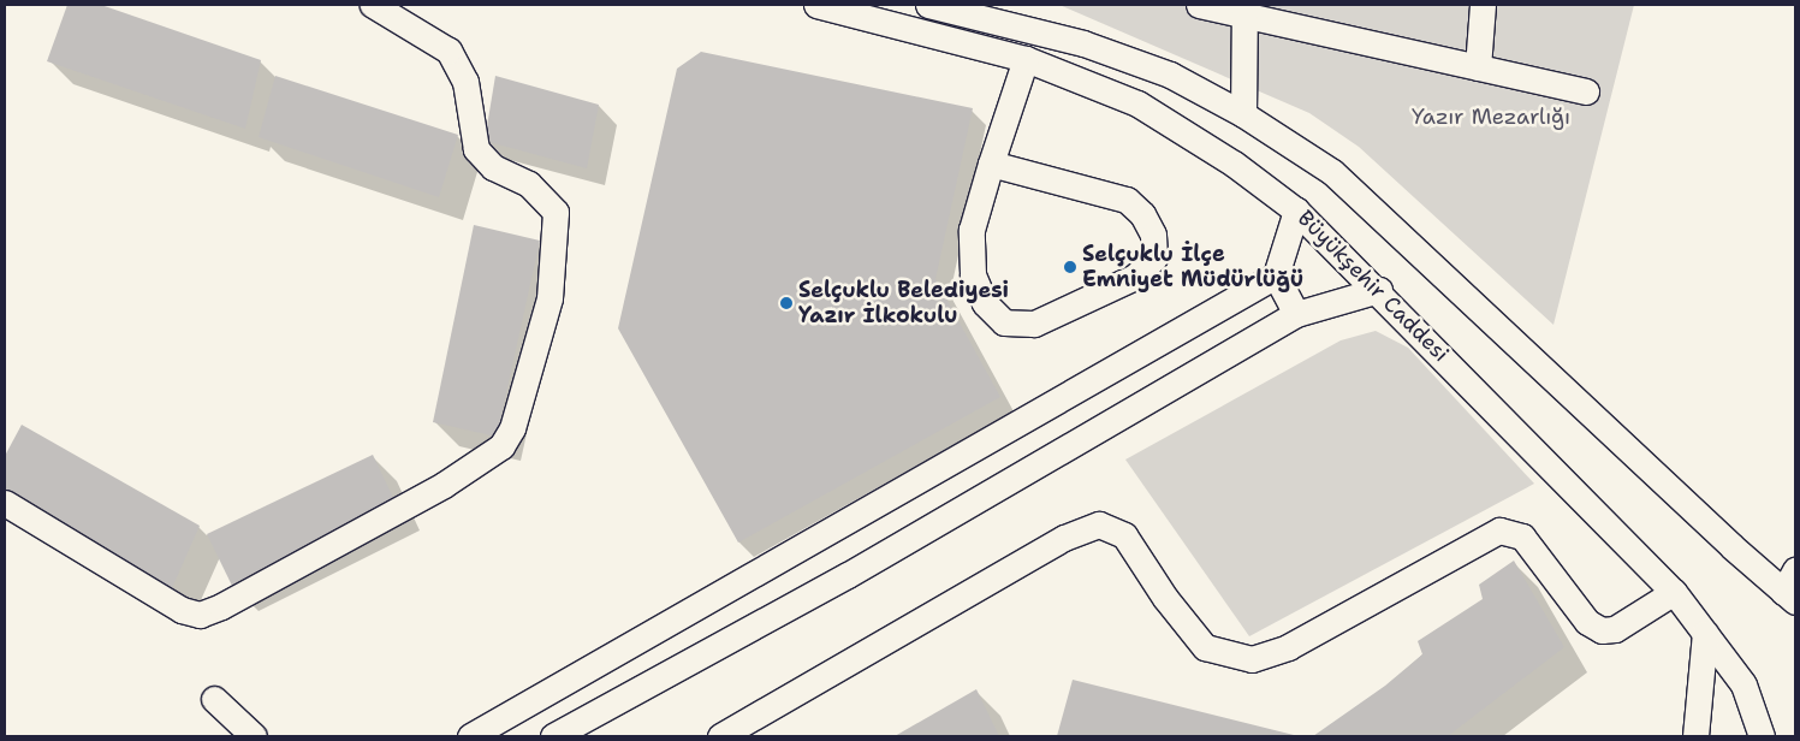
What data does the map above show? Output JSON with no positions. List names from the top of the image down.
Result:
{
  "streets": {
    "street": ["Büyükşehir Caddesi"]
  },
  "parks": ["Yazır Mezarlığı"],
  "places": ["Selçuklu İlçe Emniyet Müdürlüğü", "Selçuklu Belediyesi Yazır İlkokulu"]
}
